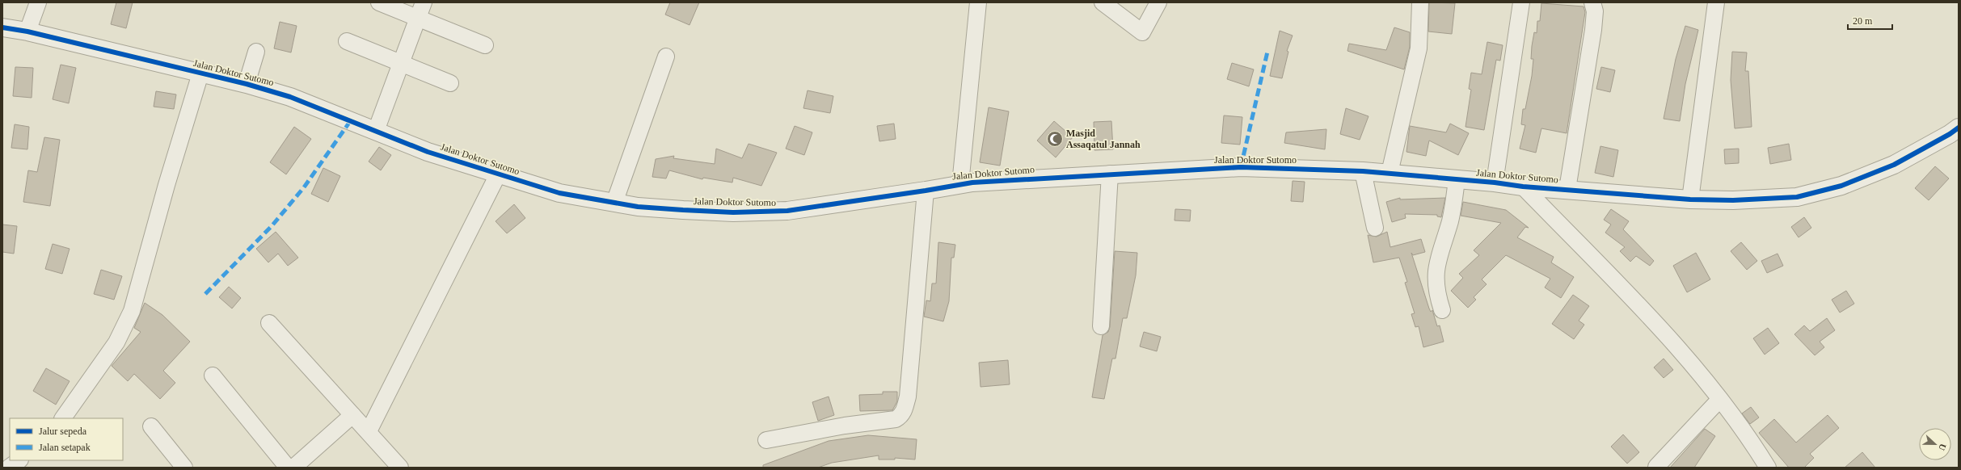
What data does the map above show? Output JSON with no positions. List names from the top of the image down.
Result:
{
  "streets": {
    "street": ["Jalan Doktor Sutomo"]
  },
  "places": {
    "mosque": ["Masjid Assaqatul Jannah"]
  },
  "legend": ["Jalur sepeda", "Jalan setapak"],
  "scale_bar": "20 m",
  "north": "right"
}
